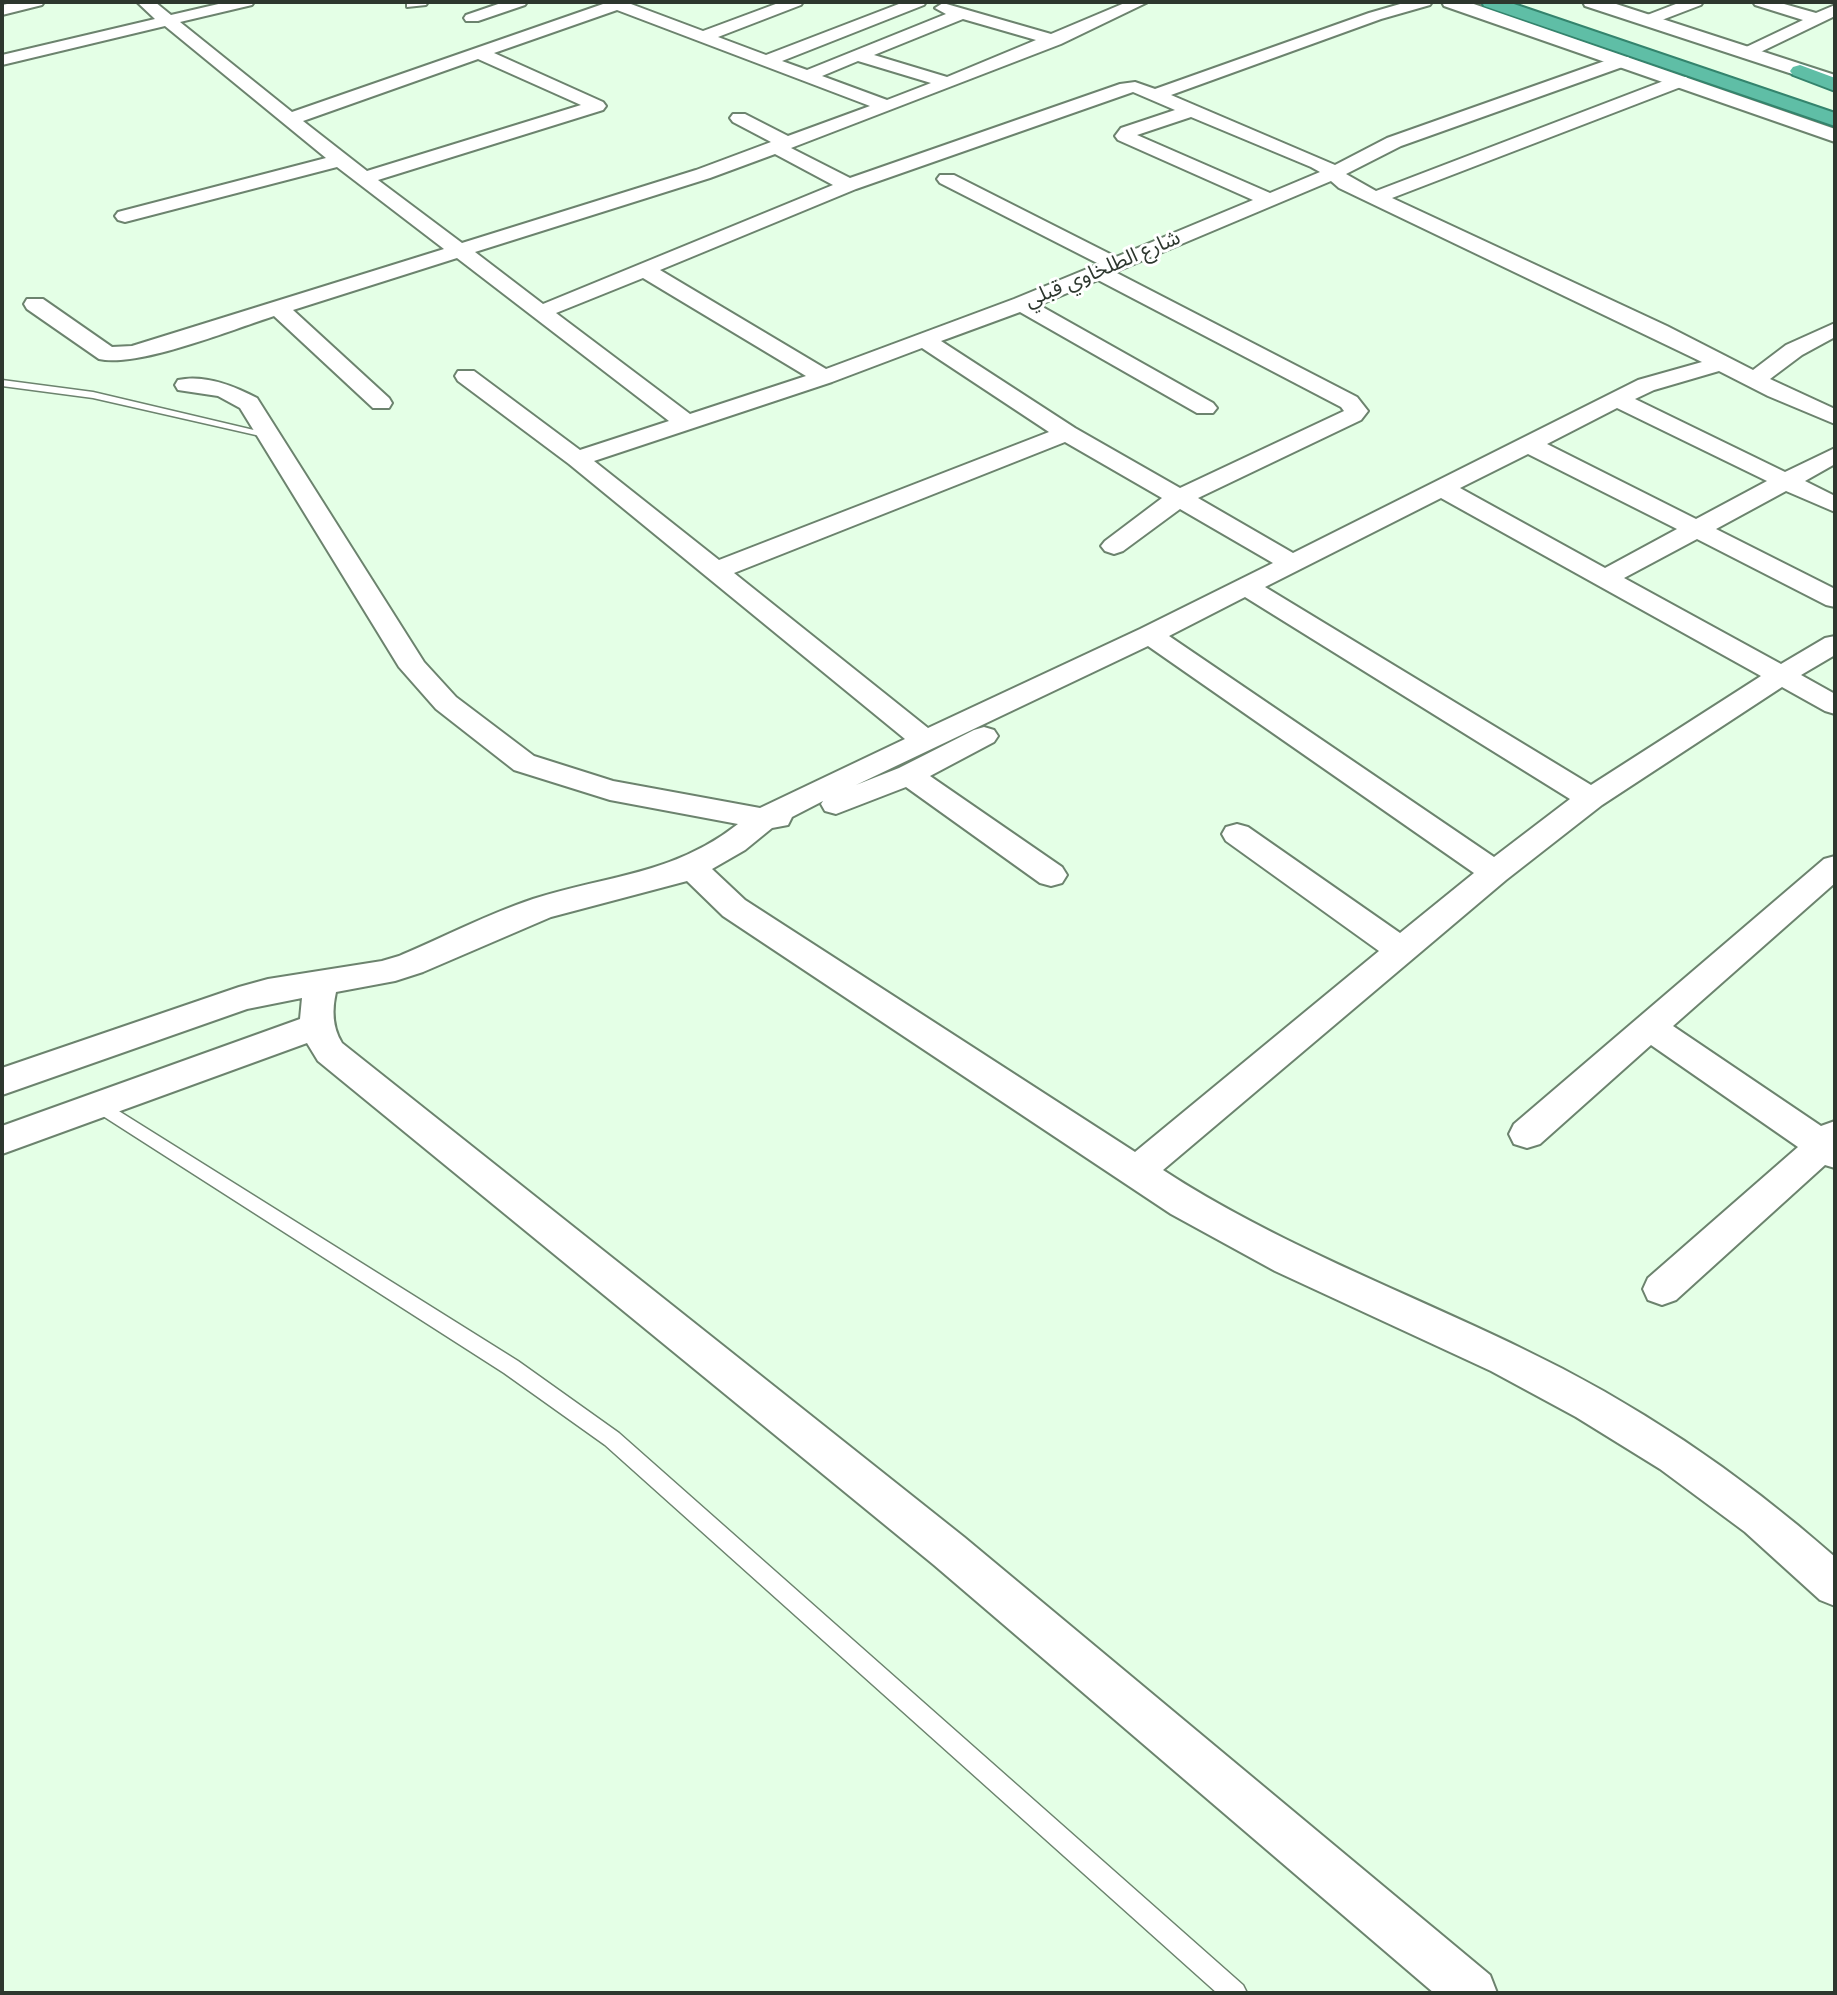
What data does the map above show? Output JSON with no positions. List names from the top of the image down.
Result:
{
  "streets": {
    "street": ["شارع الطلخاوي قبلي"]
  }
}
